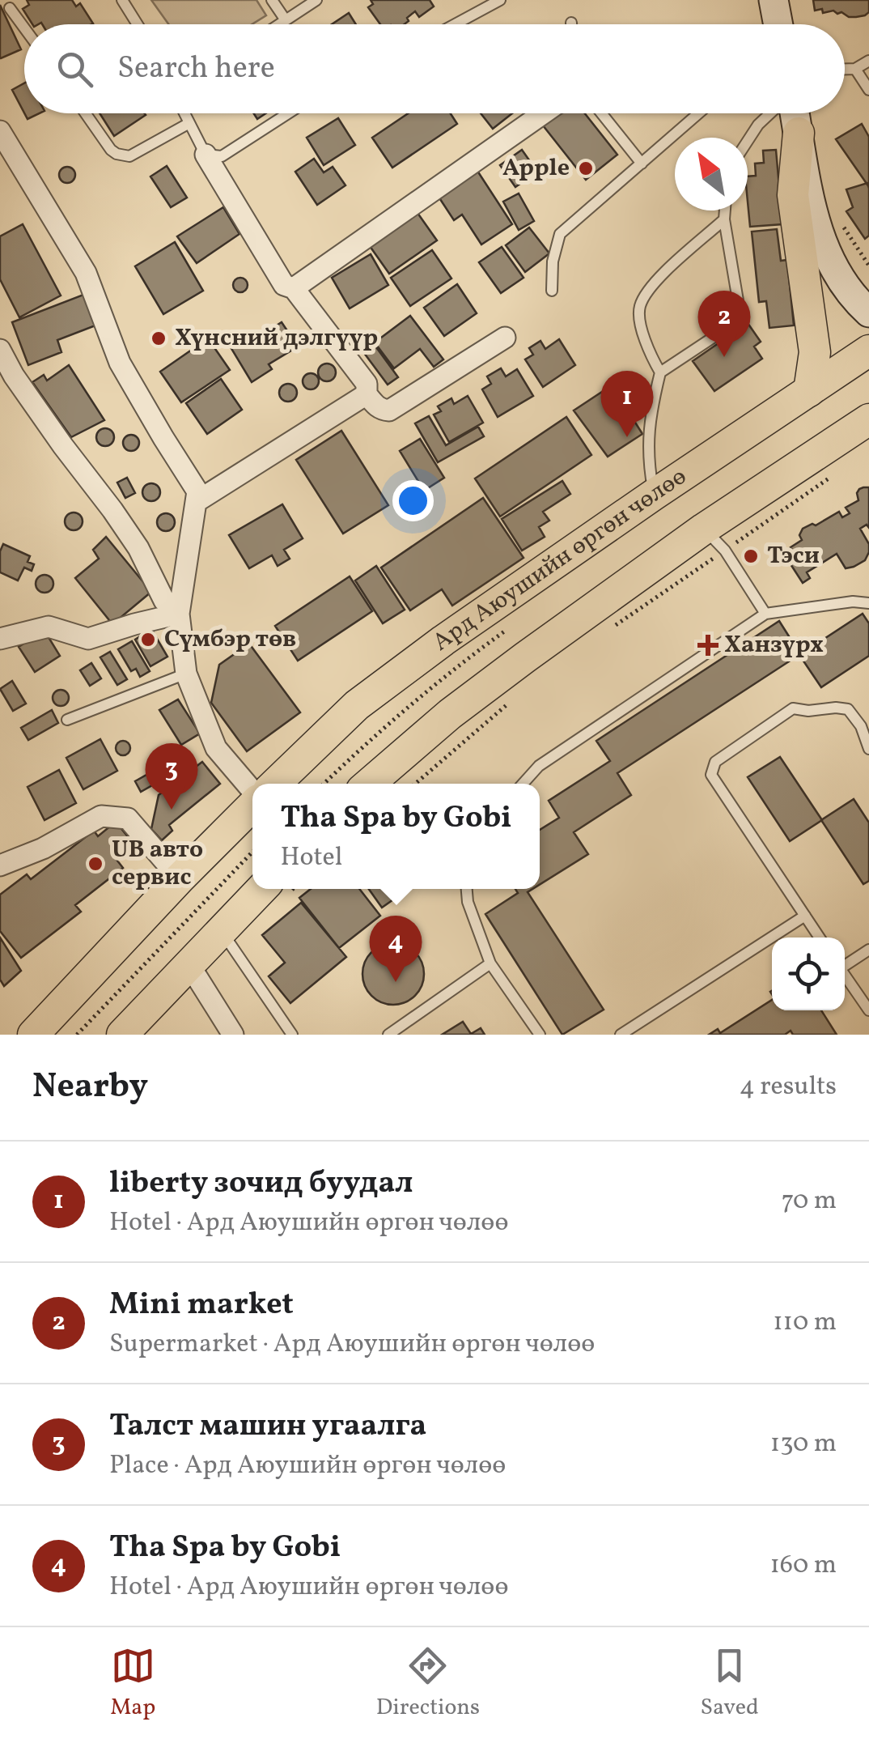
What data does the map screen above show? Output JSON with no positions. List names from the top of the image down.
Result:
{
  "streets": {
    "main road": ["Ард Аюушийн өргөн чөлөө"]
  },
  "places": {
    "other": [
      "Apple",
      "Хүнсний дэлгүүр",
      "Тэси",
      "Сүмбэр төв",
      "UB авто сервис"
    ],
    "health": ["Ханзүрх"]
  },
  "north": "top left",
  "page": {
    "search": "Search here",
    "pins": [
      "2",
      "1",
      "3",
      "4"
    ],
    "popup": ["Tha Spa by Gobi", "Hotel"],
    "heading": ["Nearby", "4 results"],
    "list": [
      {
        "mark": "1",
        "name": "liberty зочид буудал",
        "note": "Hotel · Ард Аюушийн өргөн чөлөө",
        "value": "70 m"
      },
      {
        "mark": "2",
        "name": "Mini market",
        "note": "Supermarket · Ард Аюушийн өргөн чөлөө",
        "value": "110 m"
      },
      {
        "mark": "3",
        "name": "Талст машин угаалга",
        "note": "Place · Ард Аюушийн өргөн чөлөө",
        "value": "130 m"
      },
      {
        "mark": "4",
        "name": "Tha Spa by Gobi",
        "note": "Hotel · Ард Аюушийн өргөн чөлөө",
        "value": "160 m"
      }
    ],
    "nav": ["Map", "Directions", "Saved"]
  }
}
